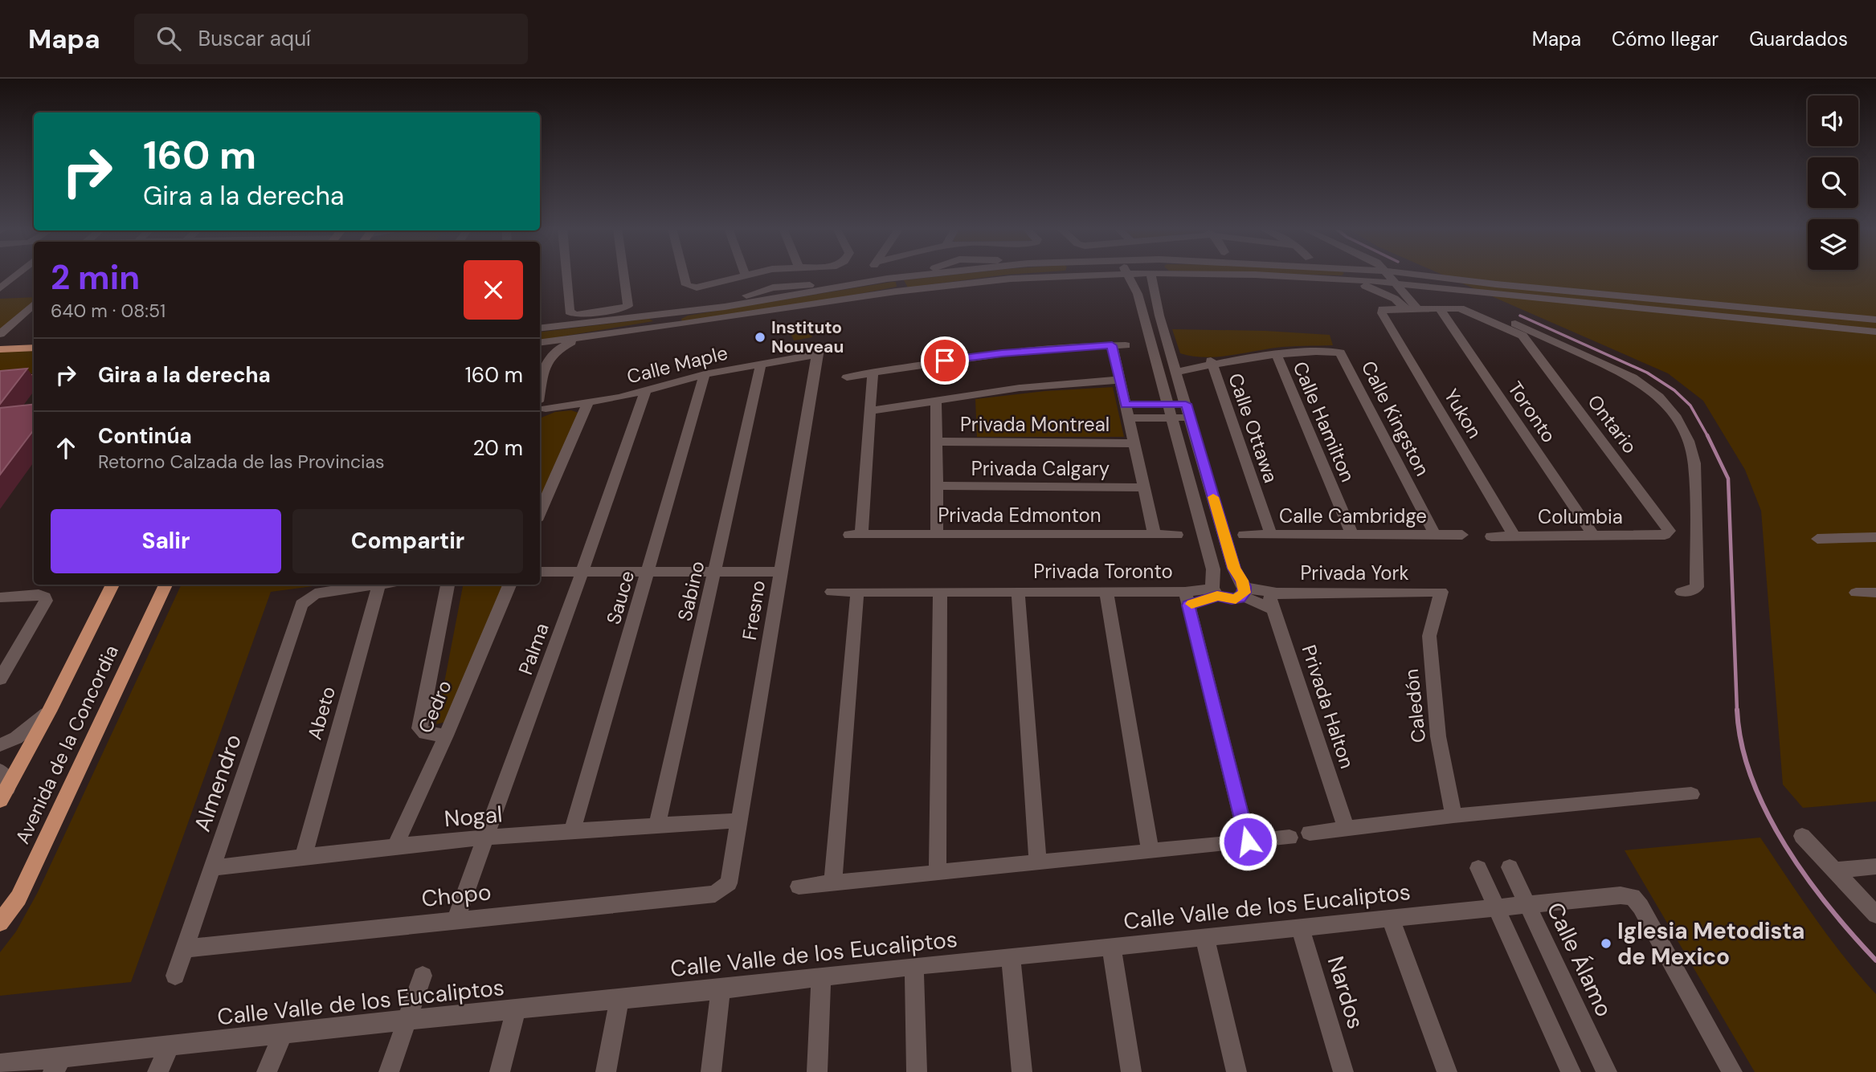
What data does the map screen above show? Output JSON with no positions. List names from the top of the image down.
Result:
{
  "streets": {
    "main road": ["Avenida de la Concordia"],
    "street": [
      "Calle Maple",
      "Toronto",
      "Yukon",
      "Calle Kingston",
      "Calle Hamilton",
      "Privada Montreal",
      "Ontario",
      "Calle Ottawa",
      "Privada Calgary",
      "Privada Edmonton",
      "Calle Cambridge",
      "Columbia",
      "Privada Toronto",
      "Privada York",
      "Sabino",
      "Sauce",
      "Fresno",
      "Palma",
      "Caledón",
      "Cedro",
      "Privada Halton",
      "Abeto",
      "Almendro",
      "Nogal",
      "Chopo",
      "Calle Valle de los Eucaliptos",
      "Calle Álamo",
      "Nardos"
    ]
  },
  "crossings": [
    ["Calle Maple", "Sabino"],
    ["Calle Maple", "Sauce"],
    ["Calle Maple", "Fresno"],
    ["Calle Maple", "Palma"],
    ["Toronto", "Ontario"],
    ["Toronto", "Columbia"],
    ["Yukon", "Columbia"],
    ["Calle Kingston", "Calle Hamilton"],
    ["Calle Kingston", "Calle Cambridge"],
    ["Calle Hamilton", "Calle Cambridge"],
    ["Ontario", "Columbia"],
    ["Calle Ottawa", "Calle Cambridge"],
    ["Privada York", "Caledón"],
    ["Privada York", "Privada Halton"],
    ["Sabino", "Nogal"],
    ["Sauce", "Nogal"],
    ["Fresno", "Nogal"],
    ["Fresno", "Chopo"],
    ["Palma", "Nogal"],
    ["Palma", "Chopo"],
    ["Cedro", "Nogal"],
    ["Abeto", "Nogal"],
    ["Almendro", "Nogal"],
    ["Almendro", "Chopo"],
    ["Calle Valle de los Eucaliptos", "Calle Álamo"],
    ["Calle Valle de los Eucaliptos", "Nardos"]
  ],
  "places": ["Instituto Nouveau", "Iglesia Metodista de Mexico"],
  "page": {
    "header": "Mapa",
    "search": "Buscar aquí",
    "nav": ["Mapa", "Cómo llegar", "Guardados"],
    "turn": ["160 m", "Gira a la derecha"],
    "heading": ["2 min", "640 m · 08:51"],
    "list": [
      {
        "name": "Gira a la derecha",
        "value": "160 m"
      },
      {
        "name": "Continúa",
        "note": "Retorno Calzada de las Provincias",
        "value": "20 m"
      }
    ],
    "buttons": ["Salir", "Compartir"]
  }
}
